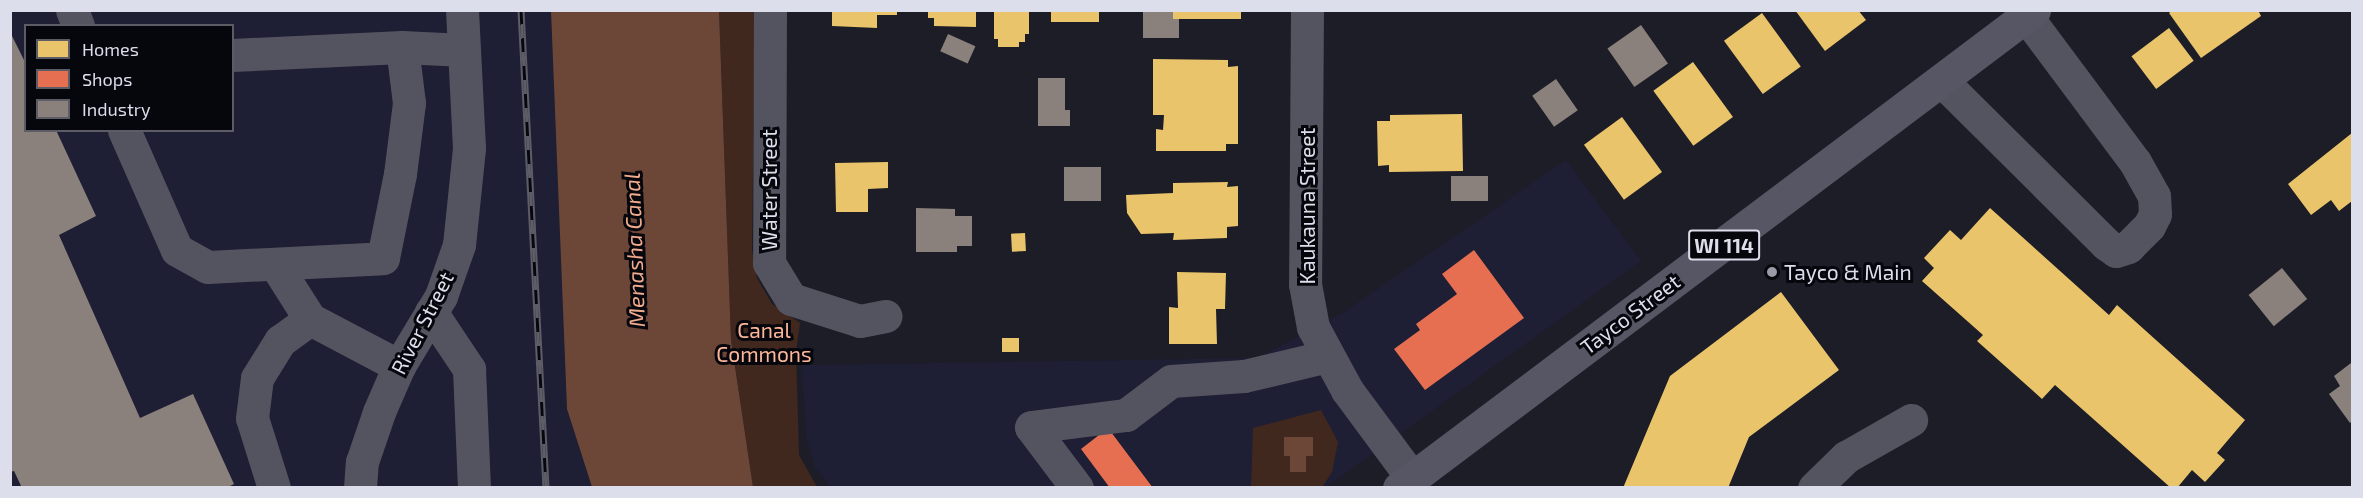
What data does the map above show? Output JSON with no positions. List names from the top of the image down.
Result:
{
  "streets": {
    "main road": ["WI 114", "Tayco Street"],
    "street": ["Water Street", "Kaukauna Street", "River Street"]
  },
  "crossings": [
    ["Kaukauna Street", "Tayco Street"]
  ],
  "water": ["Menasha Canal"],
  "parks": ["Canal Commons"],
  "places": ["Tayco & Main"],
  "legend": ["Homes", "Shops", "Industry"]
}
